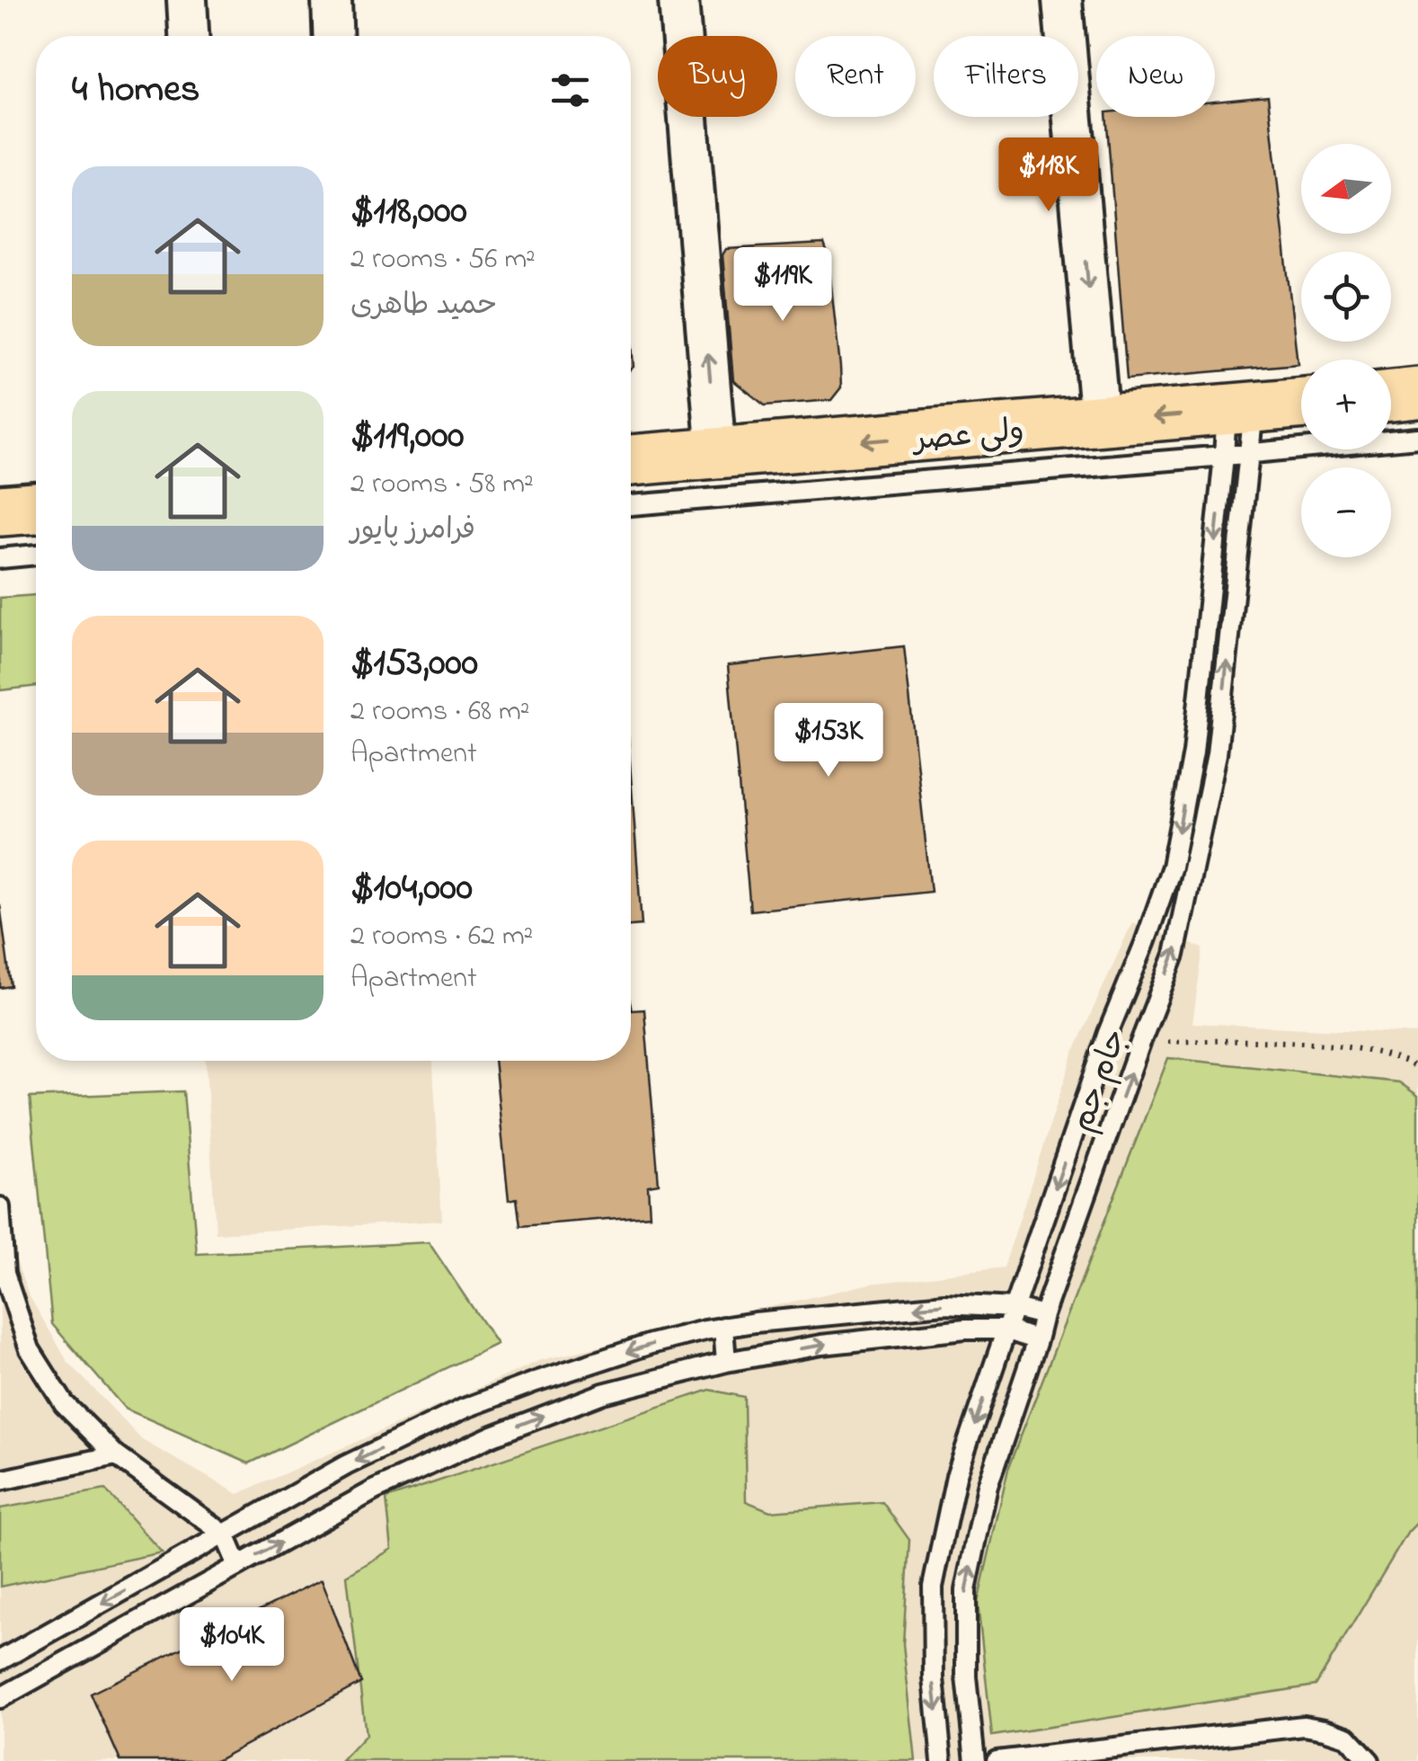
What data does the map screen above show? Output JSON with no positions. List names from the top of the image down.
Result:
{
  "streets": {
    "main road": ["ولی عصر"],
    "lane": ["جام جم"]
  },
  "crossings": [
    ["ولی عصر", "جام جم"]
  ],
  "one_way": ["ولی عصر"],
  "north": "left",
  "page": {
    "chip": [
      "Buy",
      "Rent",
      "Filters",
      "New"
    ],
    "heading": "4 homes",
    "price": [
      "$118K",
      "$119K",
      "$153K",
      "$104K"
    ],
    "map_buttons": ["+", "−"],
    "list": [
      {
        "name": "$118,000",
        "note": "2 rooms · 56 m² · حمید طاهری"
      },
      {
        "name": "$119,000",
        "note": "2 rooms · 58 m² · فرامرز پایور"
      },
      {
        "name": "$153,000",
        "note": "2 rooms · 68 m² · Apartment"
      },
      {
        "name": "$104,000",
        "note": "2 rooms · 62 m² · Apartment"
      }
    ]
  }
}
